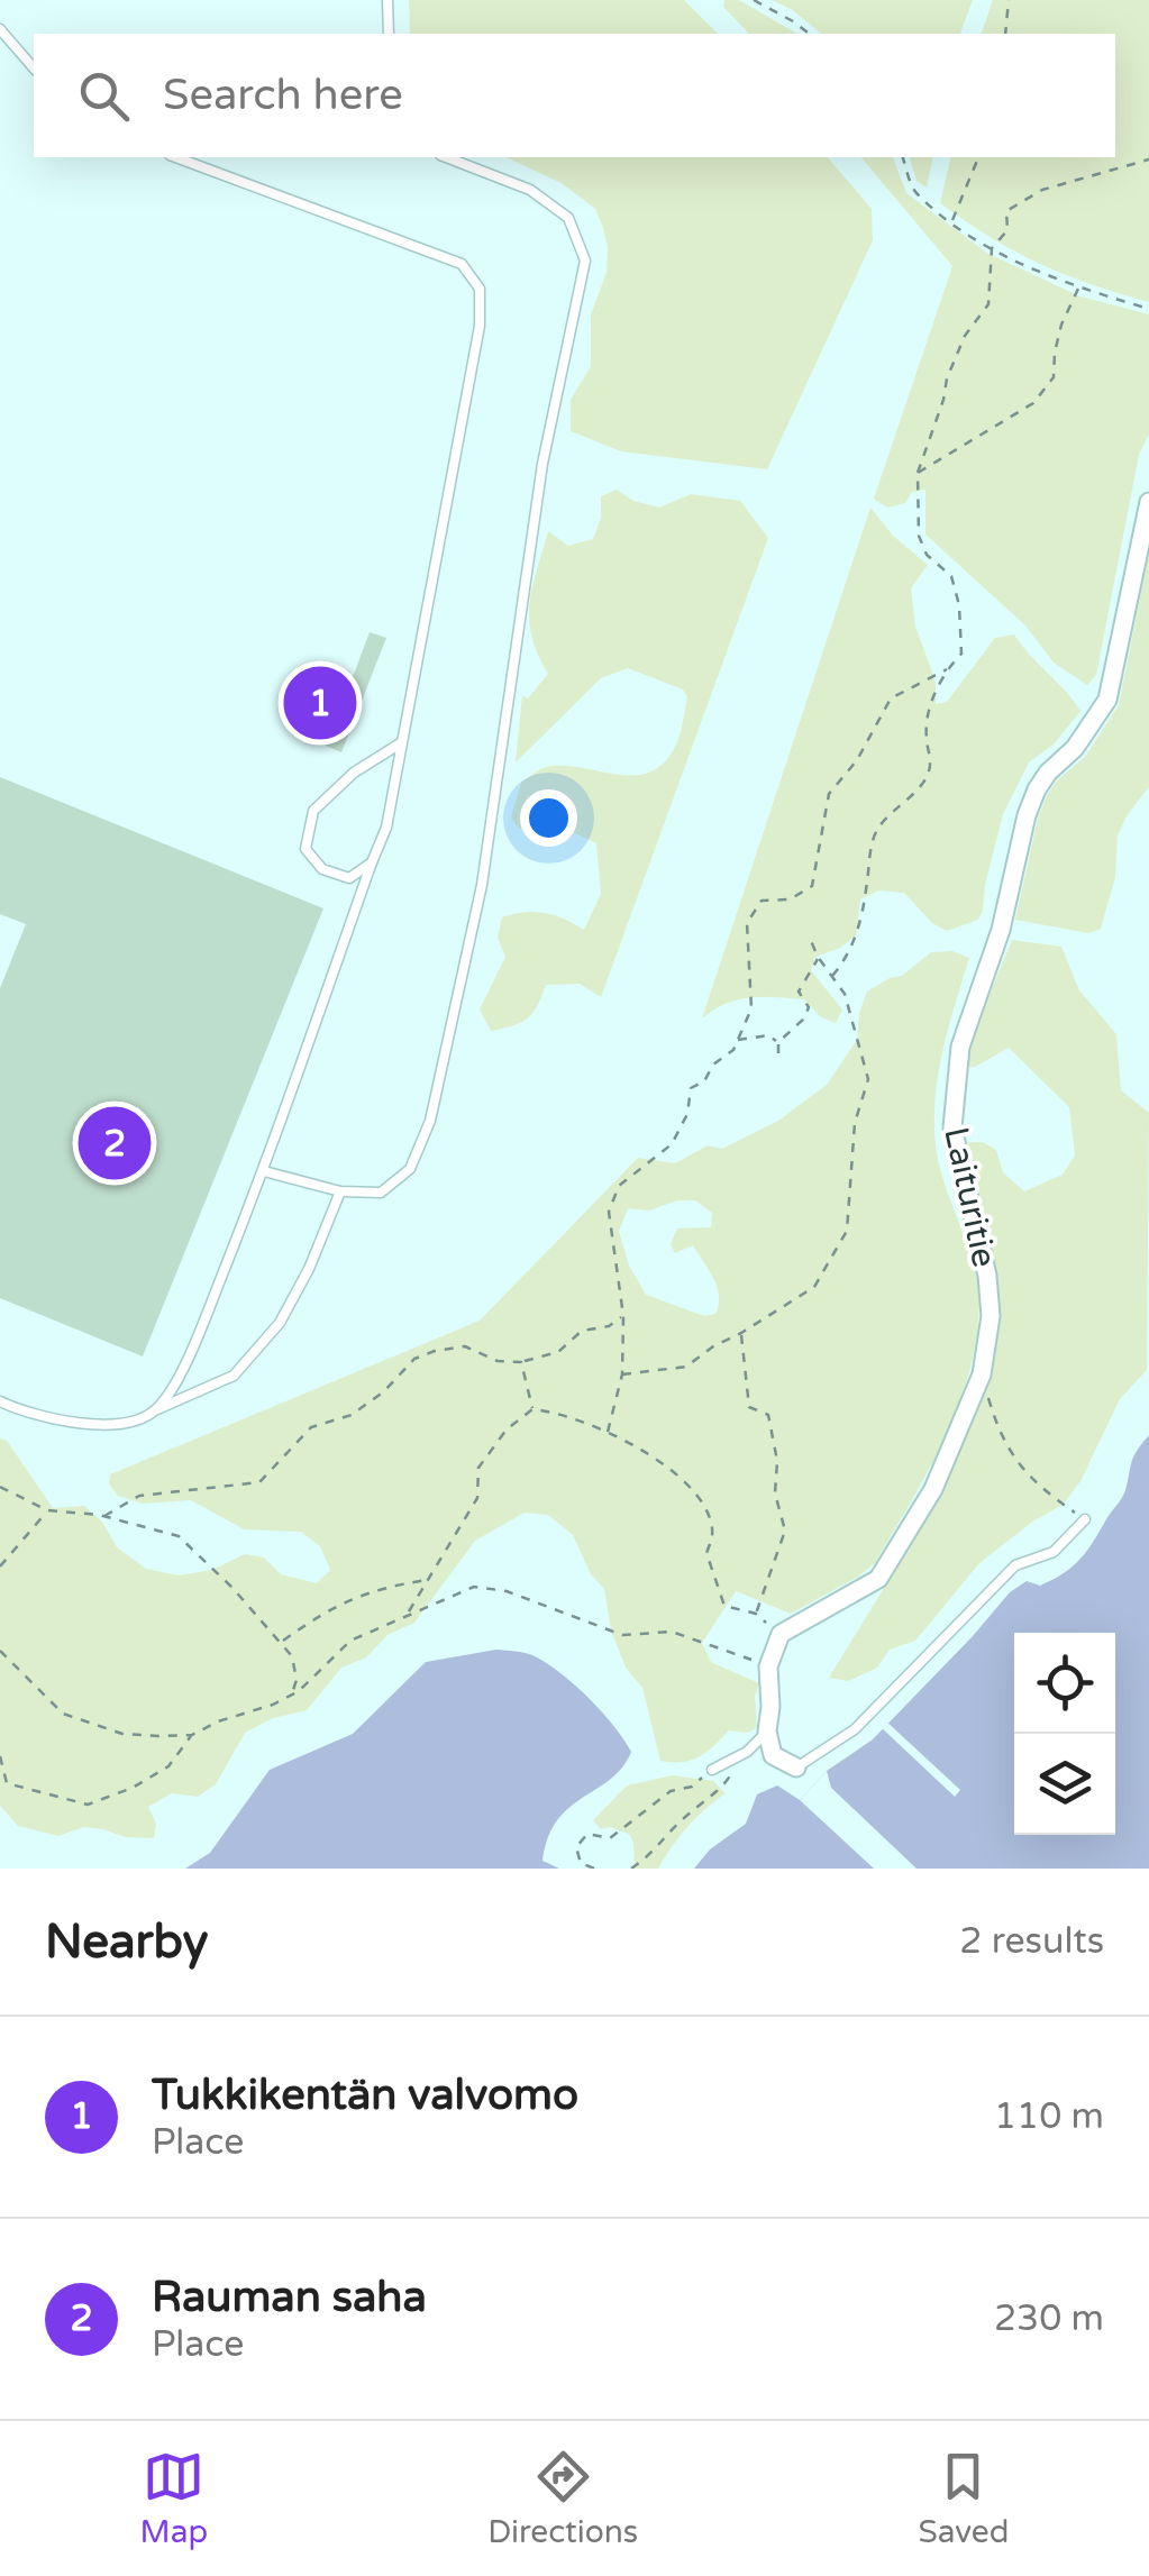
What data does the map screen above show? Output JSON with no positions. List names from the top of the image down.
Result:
{
  "streets": {
    "street": ["Laituritie"]
  },
  "page": {
    "search": "Search here",
    "pins": ["1", "2"],
    "heading": ["Nearby", "2 results"],
    "list": [
      {
        "mark": "1",
        "name": "Tukkikentän valvomo",
        "note": "Place",
        "value": "110 m"
      },
      {
        "mark": "2",
        "name": "Rauman saha",
        "note": "Place",
        "value": "230 m"
      }
    ],
    "nav": ["Map", "Directions", "Saved"]
  }
}
